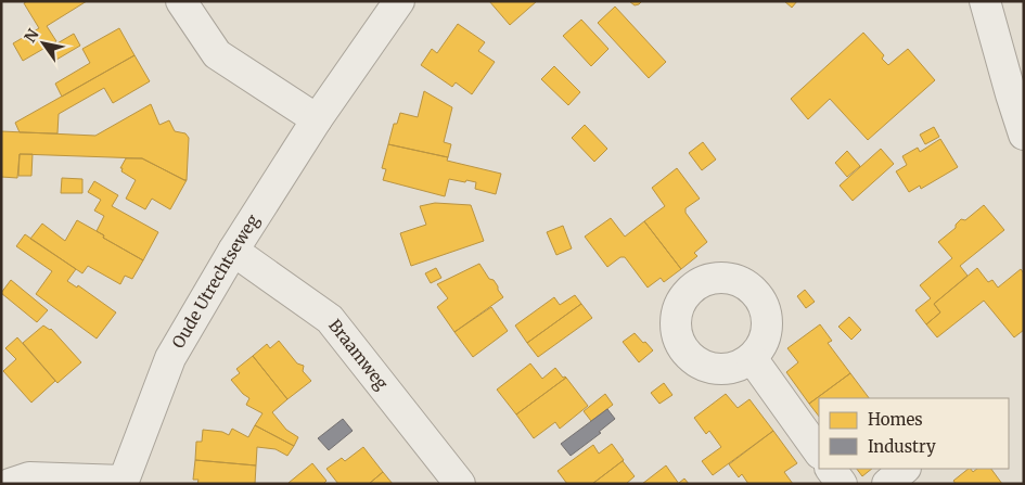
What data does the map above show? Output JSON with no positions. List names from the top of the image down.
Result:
{
  "streets": {
    "street": ["Oude Utrechtseweg", "Braamweg"]
  },
  "crossings": [
    ["Oude Utrechtseweg", "Braamweg"]
  ],
  "legend": ["Homes", "Industry"],
  "north": "top left"
}
